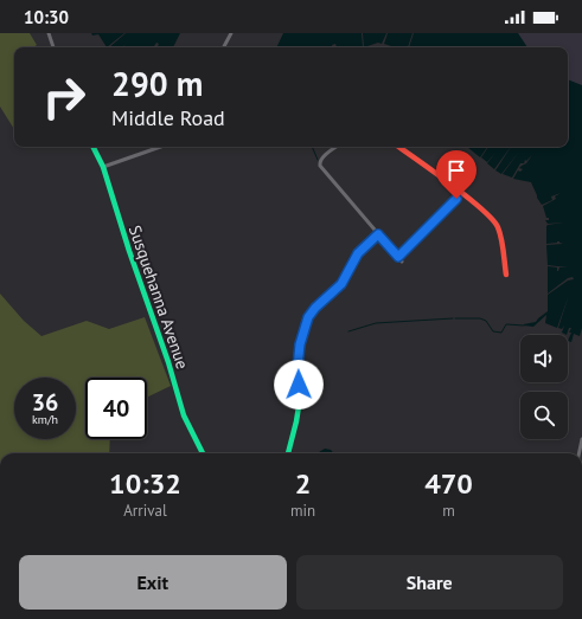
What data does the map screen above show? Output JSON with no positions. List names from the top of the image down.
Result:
{
  "streets": {
    "street": ["Susquehanna Avenue"]
  },
  "page": {
    "status": "10:30",
    "turn": ["290 m", "Middle Road"],
    "speed": "36 km/h",
    "limit": "40",
    "eta": [
      "10:32",
      "Arrival",
      "2",
      "min",
      "470",
      "m"
    ],
    "buttons": ["Exit", "Share"]
  }
}
